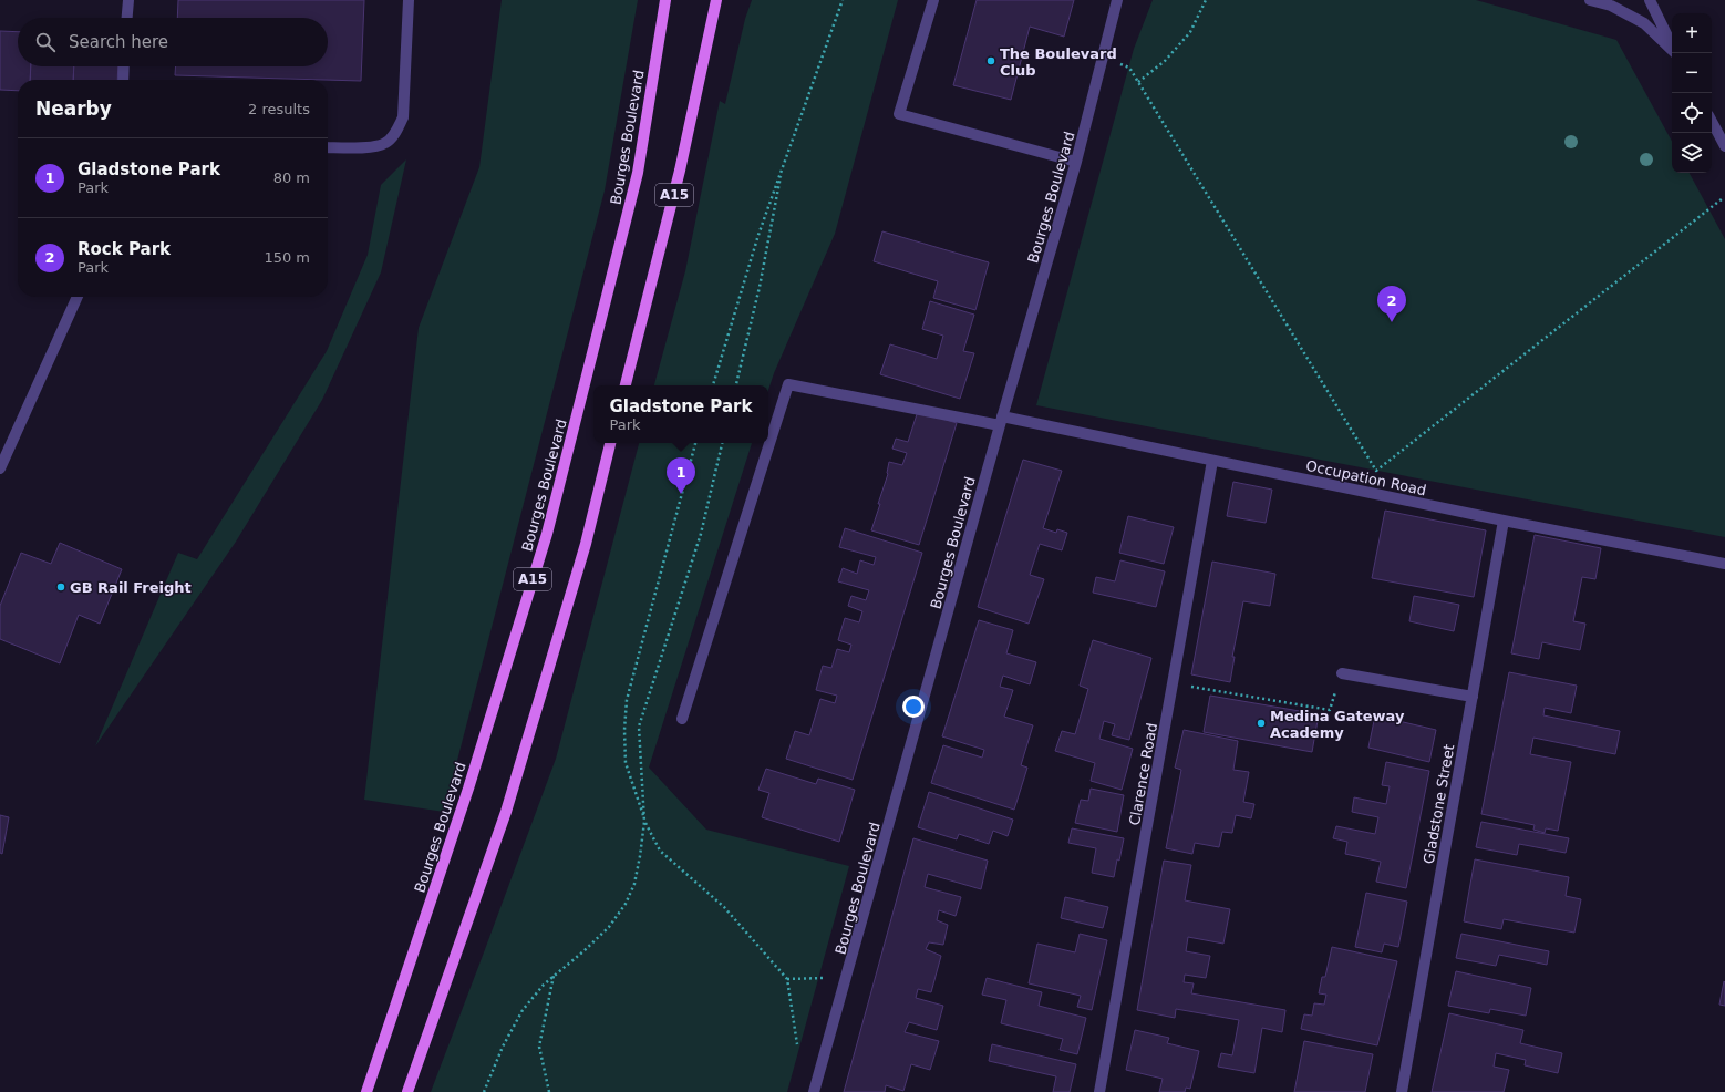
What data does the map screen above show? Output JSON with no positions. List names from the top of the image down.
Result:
{
  "streets": {
    "main road": ["Bourges Boulevard", "A15"],
    "street": ["Occupation Road", "Clarence Road", "Gladstone Street"]
  },
  "crossings": [
    ["Bourges Boulevard", "Occupation Road"],
    ["Occupation Road", "Clarence Road"],
    ["Occupation Road", "Gladstone Street"]
  ],
  "places": ["The Boulevard Club", "GB Rail Freight", "Medina Gateway Academy"],
  "page": {
    "map_buttons": ["+", "−"],
    "search": "Search here",
    "heading": ["Nearby", "2 results"],
    "list": [
      {
        "mark": "1",
        "name": "Gladstone Park",
        "note": "Park",
        "value": "80 m"
      },
      {
        "mark": "2",
        "name": "Rock Park",
        "note": "Park",
        "value": "150 m"
      }
    ],
    "pins": ["2", "1"],
    "popup": ["Gladstone Park", "Park"]
  }
}
